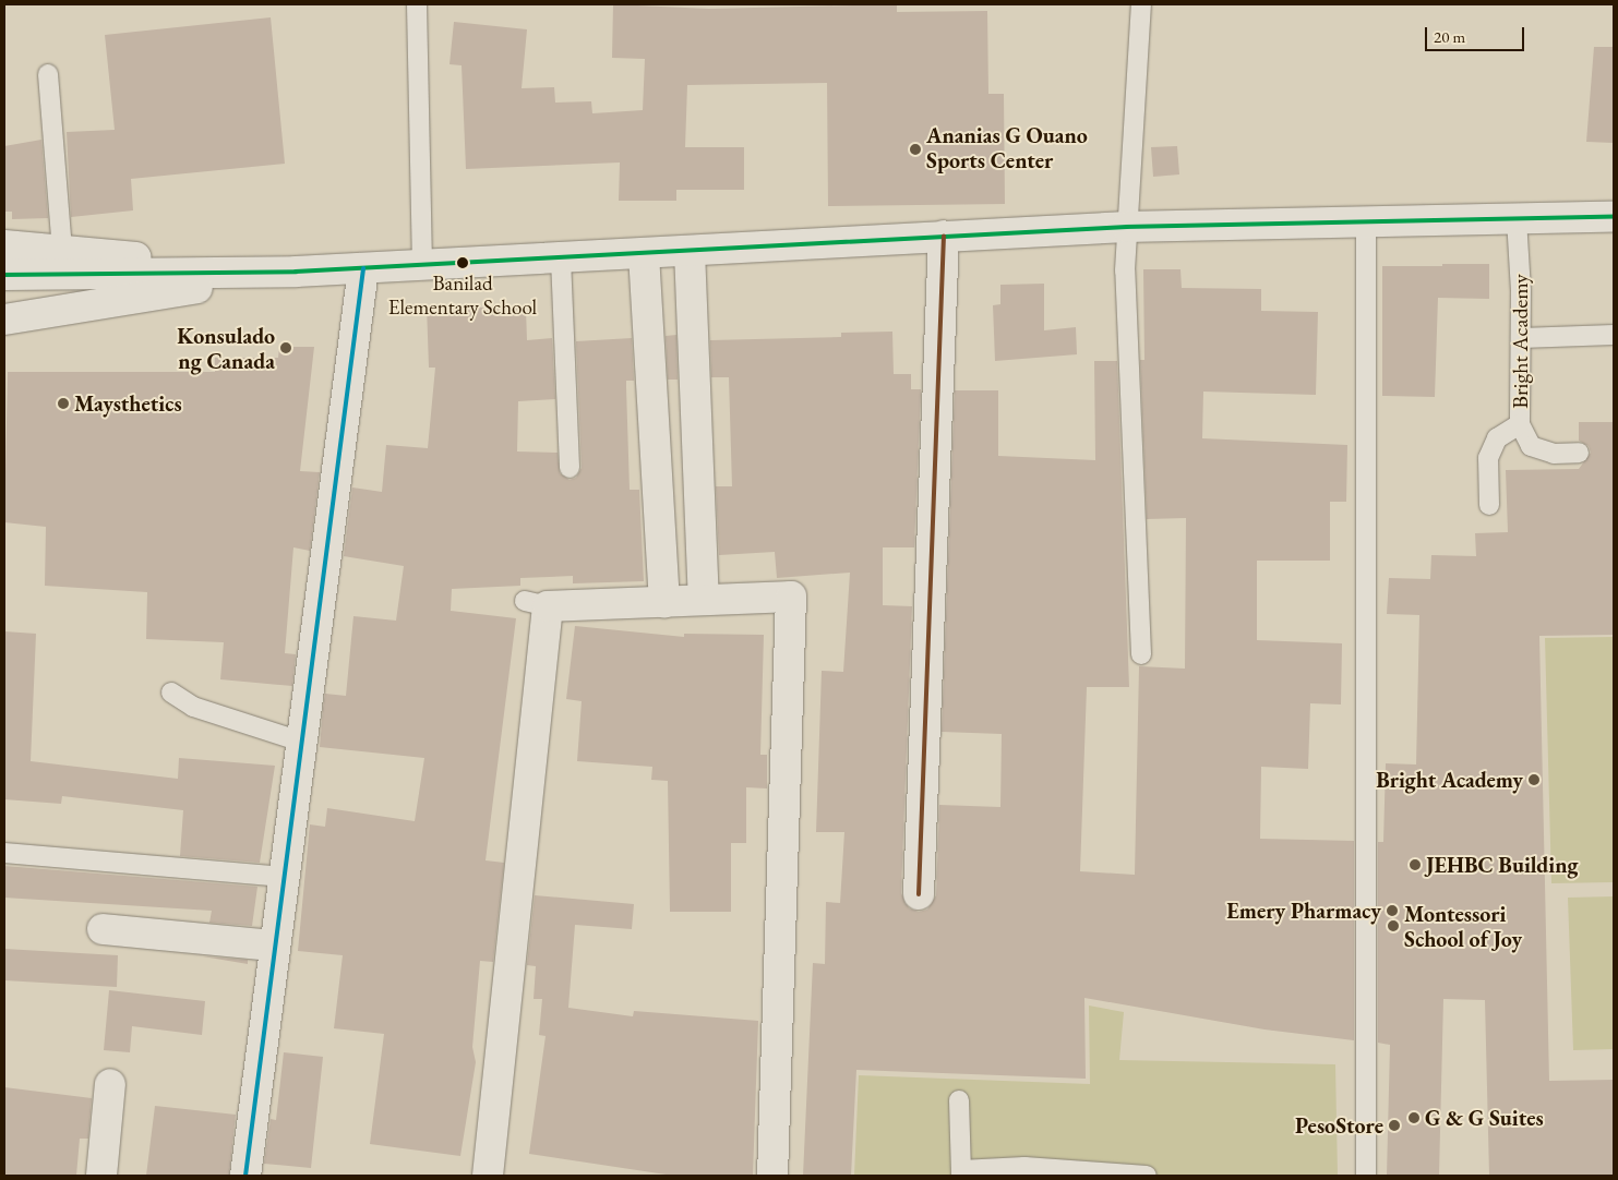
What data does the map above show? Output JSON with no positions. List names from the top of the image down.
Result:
{
  "streets": {
    "lane": ["Bright Academy"]
  },
  "places": [
    "Ananias G Ouano Sports Center",
    "Banilad Elementary School",
    "Konsulado ng Canada",
    "Maysthetics",
    "Bright Academy",
    "JEHBC Building",
    "Emery Pharmacy",
    "Montessori School of Joy",
    "G & G Suites",
    "PesoStore"
  ],
  "scale_bar": "20 m"
}
